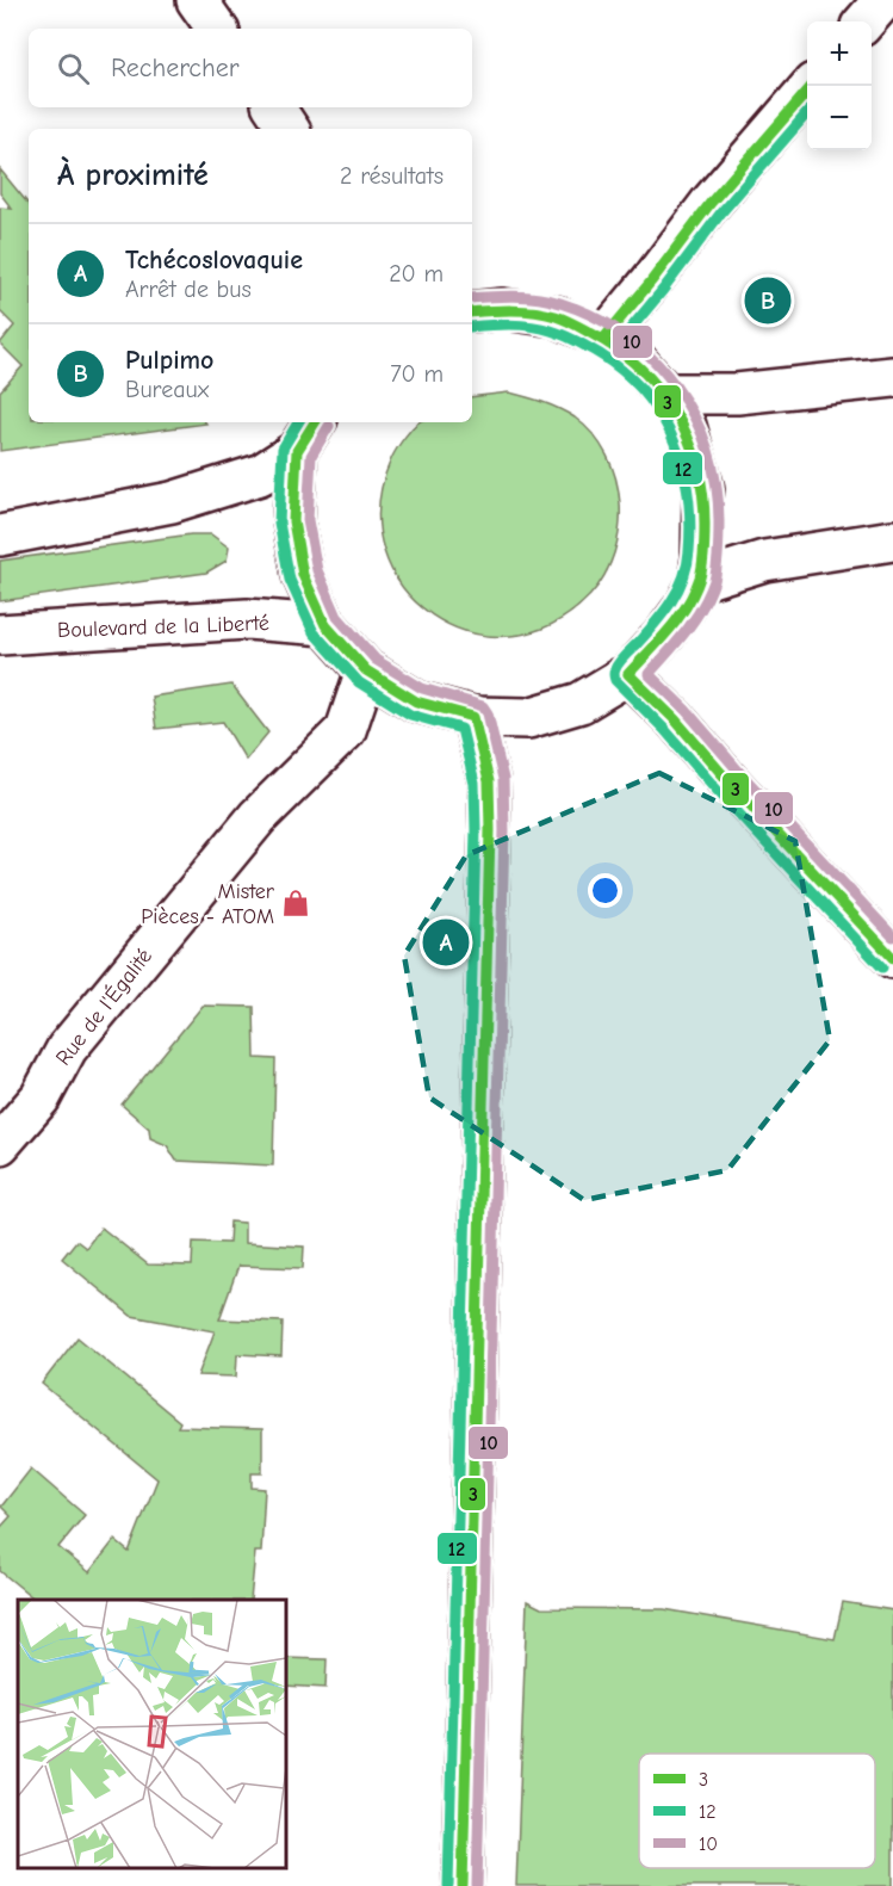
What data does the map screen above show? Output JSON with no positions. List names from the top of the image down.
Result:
{
  "streets": {
    "main road": ["Boulevard de la Liberté", "Rue de l'Égalité"]
  },
  "places": {
    "shop": ["Mister Pièces - ATOM"]
  },
  "lines": ["transit line 3", "transit line 12", "transit line 10"],
  "legend": ["3", "12", "10"],
  "page": {
    "map_buttons": ["+", "−"],
    "search": "Rechercher",
    "heading": ["À proximité", "2 résultats"],
    "list": [
      {
        "mark": "A",
        "name": "Tchécoslovaquie",
        "note": "Arrêt de bus",
        "value": "20 m"
      },
      {
        "mark": "B",
        "name": "Pulpimo",
        "note": "Bureaux",
        "value": "70 m"
      }
    ],
    "pins": ["B", "A"]
  }
}
